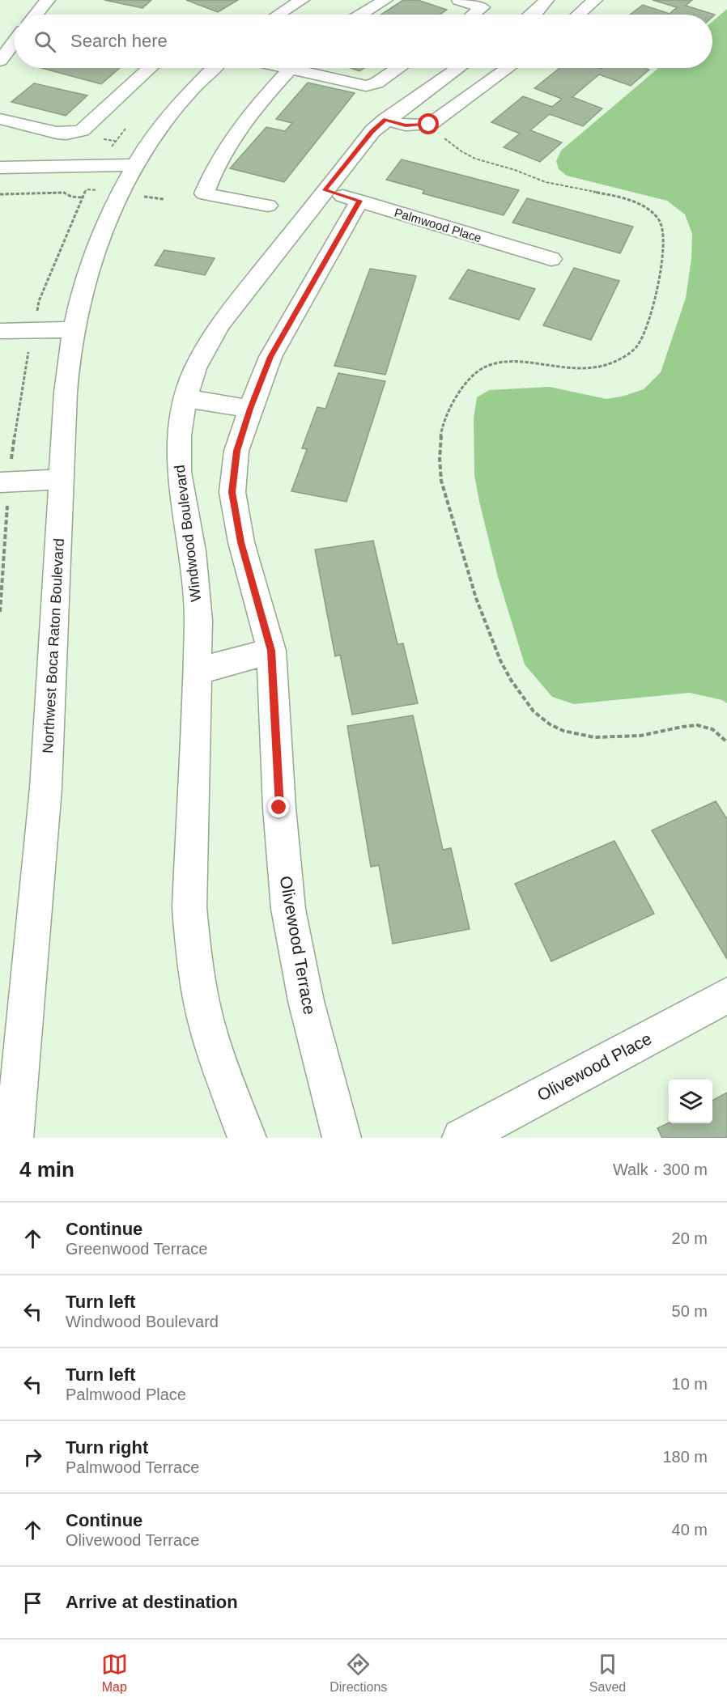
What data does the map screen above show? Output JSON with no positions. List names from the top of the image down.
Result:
{
  "streets": {
    "street": [
      "Palmwood Place",
      "Windwood Boulevard",
      "Northwest Boca Raton Boulevard",
      "Olivewood Terrace",
      "Olivewood Place"
    ]
  },
  "crossings": [
    ["Palmwood Place", "Windwood Boulevard"],
    ["Palmwood Place", "Olivewood Terrace"]
  ],
  "page": {
    "search": "Search here",
    "heading": ["4 min", "Walk · 300 m"],
    "list": [
      ["Continue", "Greenwood Terrace", "20 m"],
      ["Turn left", "Windwood Boulevard", "50 m"],
      ["Turn left", "Palmwood Place", "10 m"],
      ["Turn right", "Palmwood Terrace", "180 m"],
      ["Continue", "Olivewood Terrace", "40 m"],
      "Arrive at destination"
    ],
    "nav": ["Map", "Directions", "Saved"]
  }
}
